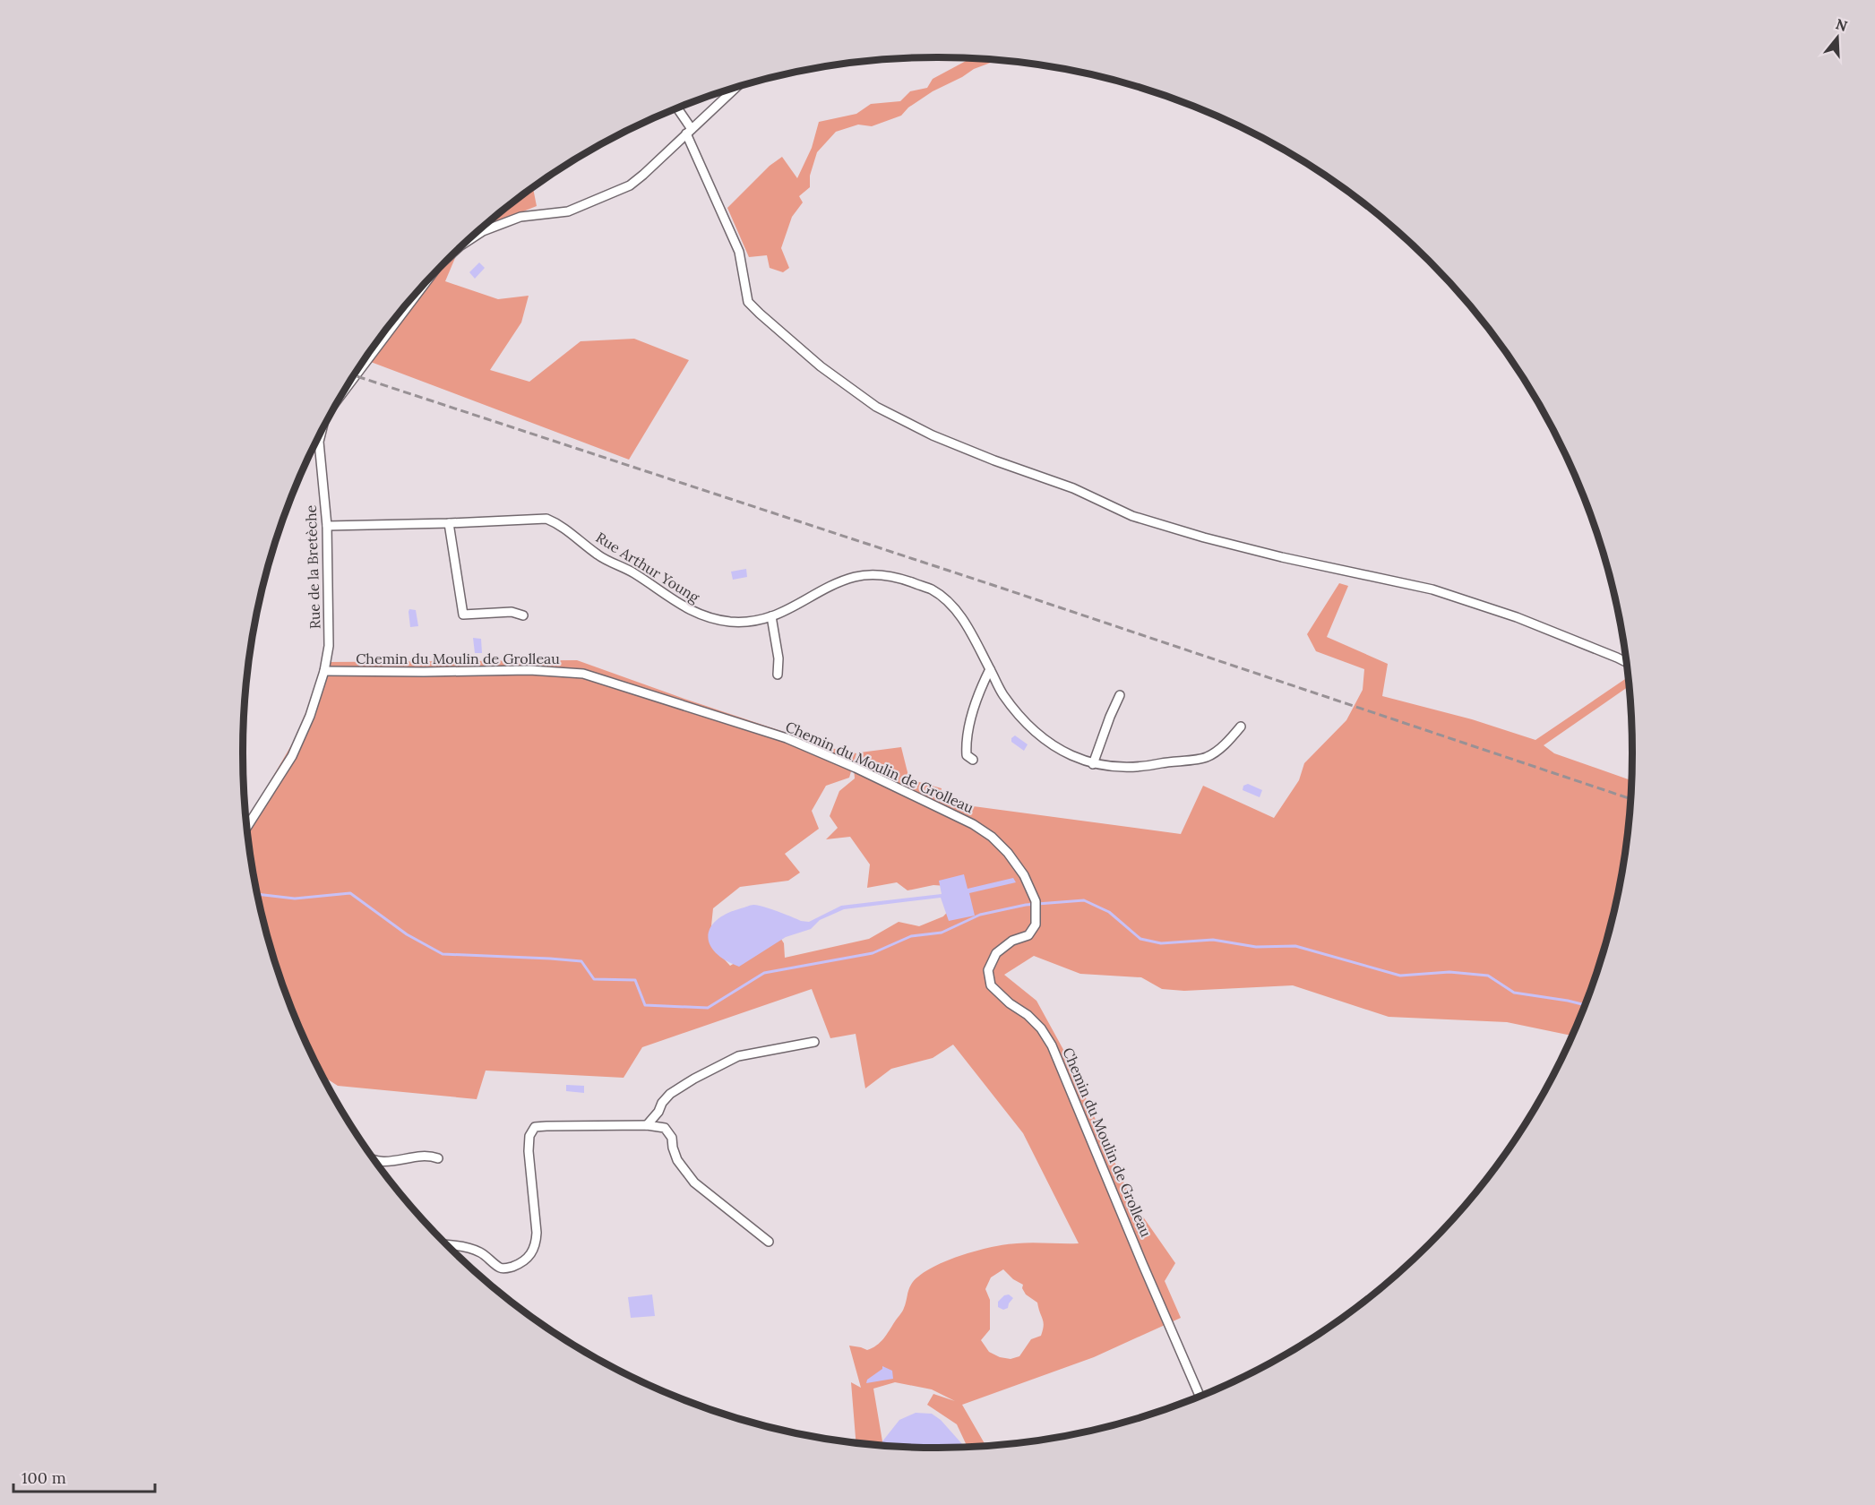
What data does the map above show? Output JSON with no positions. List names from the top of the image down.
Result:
{
  "streets": {
    "street": ["Rue de la Bretèche", "Rue Arthur Young", "Chemin du Moulin de Grolleau"]
  },
  "crossings": [
    ["Rue de la Bretèche", "Rue Arthur Young"],
    ["Rue de la Bretèche", "Chemin du Moulin de Grolleau"]
  ],
  "scale_bar": "100 m",
  "north": "top"
}
